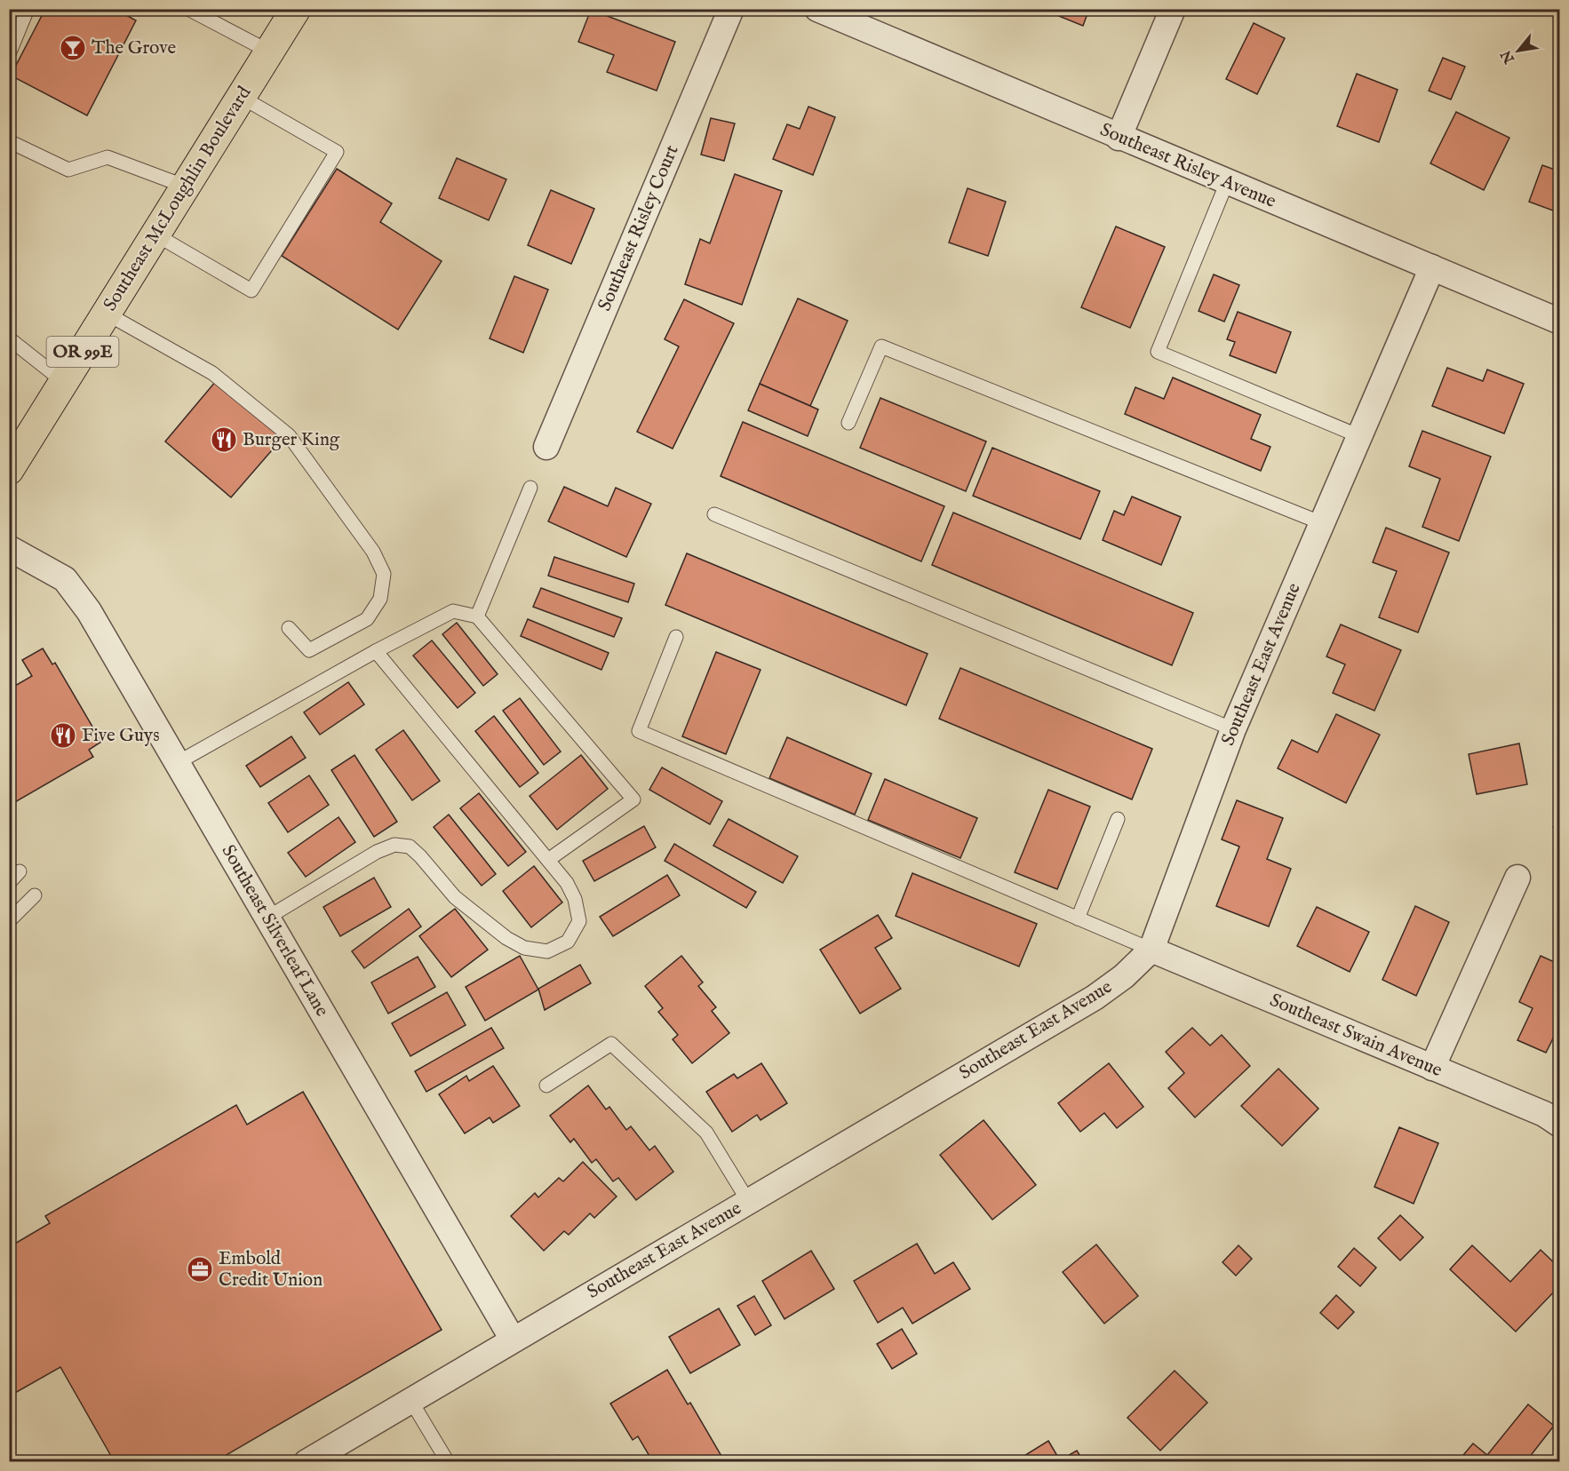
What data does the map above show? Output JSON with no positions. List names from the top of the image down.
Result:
{
  "streets": {
    "main road": ["Southeast McLoughlin Boulevard", "OR 99E"],
    "street": [
      "Southeast Risley Avenue",
      "Southeast Risley Court",
      "Southeast East Avenue",
      "Southeast Silverleaf Lane",
      "Southeast Swain Avenue"
    ]
  },
  "crossings": [
    ["Southeast Risley Avenue", "Southeast East Avenue"],
    ["Southeast East Avenue", "Southeast Silverleaf Lane"],
    ["Southeast East Avenue", "Southeast Swain Avenue"]
  ],
  "places": {
    "bar": ["The Grove"],
    "restaurant": ["Burger King", "Five Guys"],
    "office": ["Embold Credit Union"]
  },
  "north": "bottom left"
}
